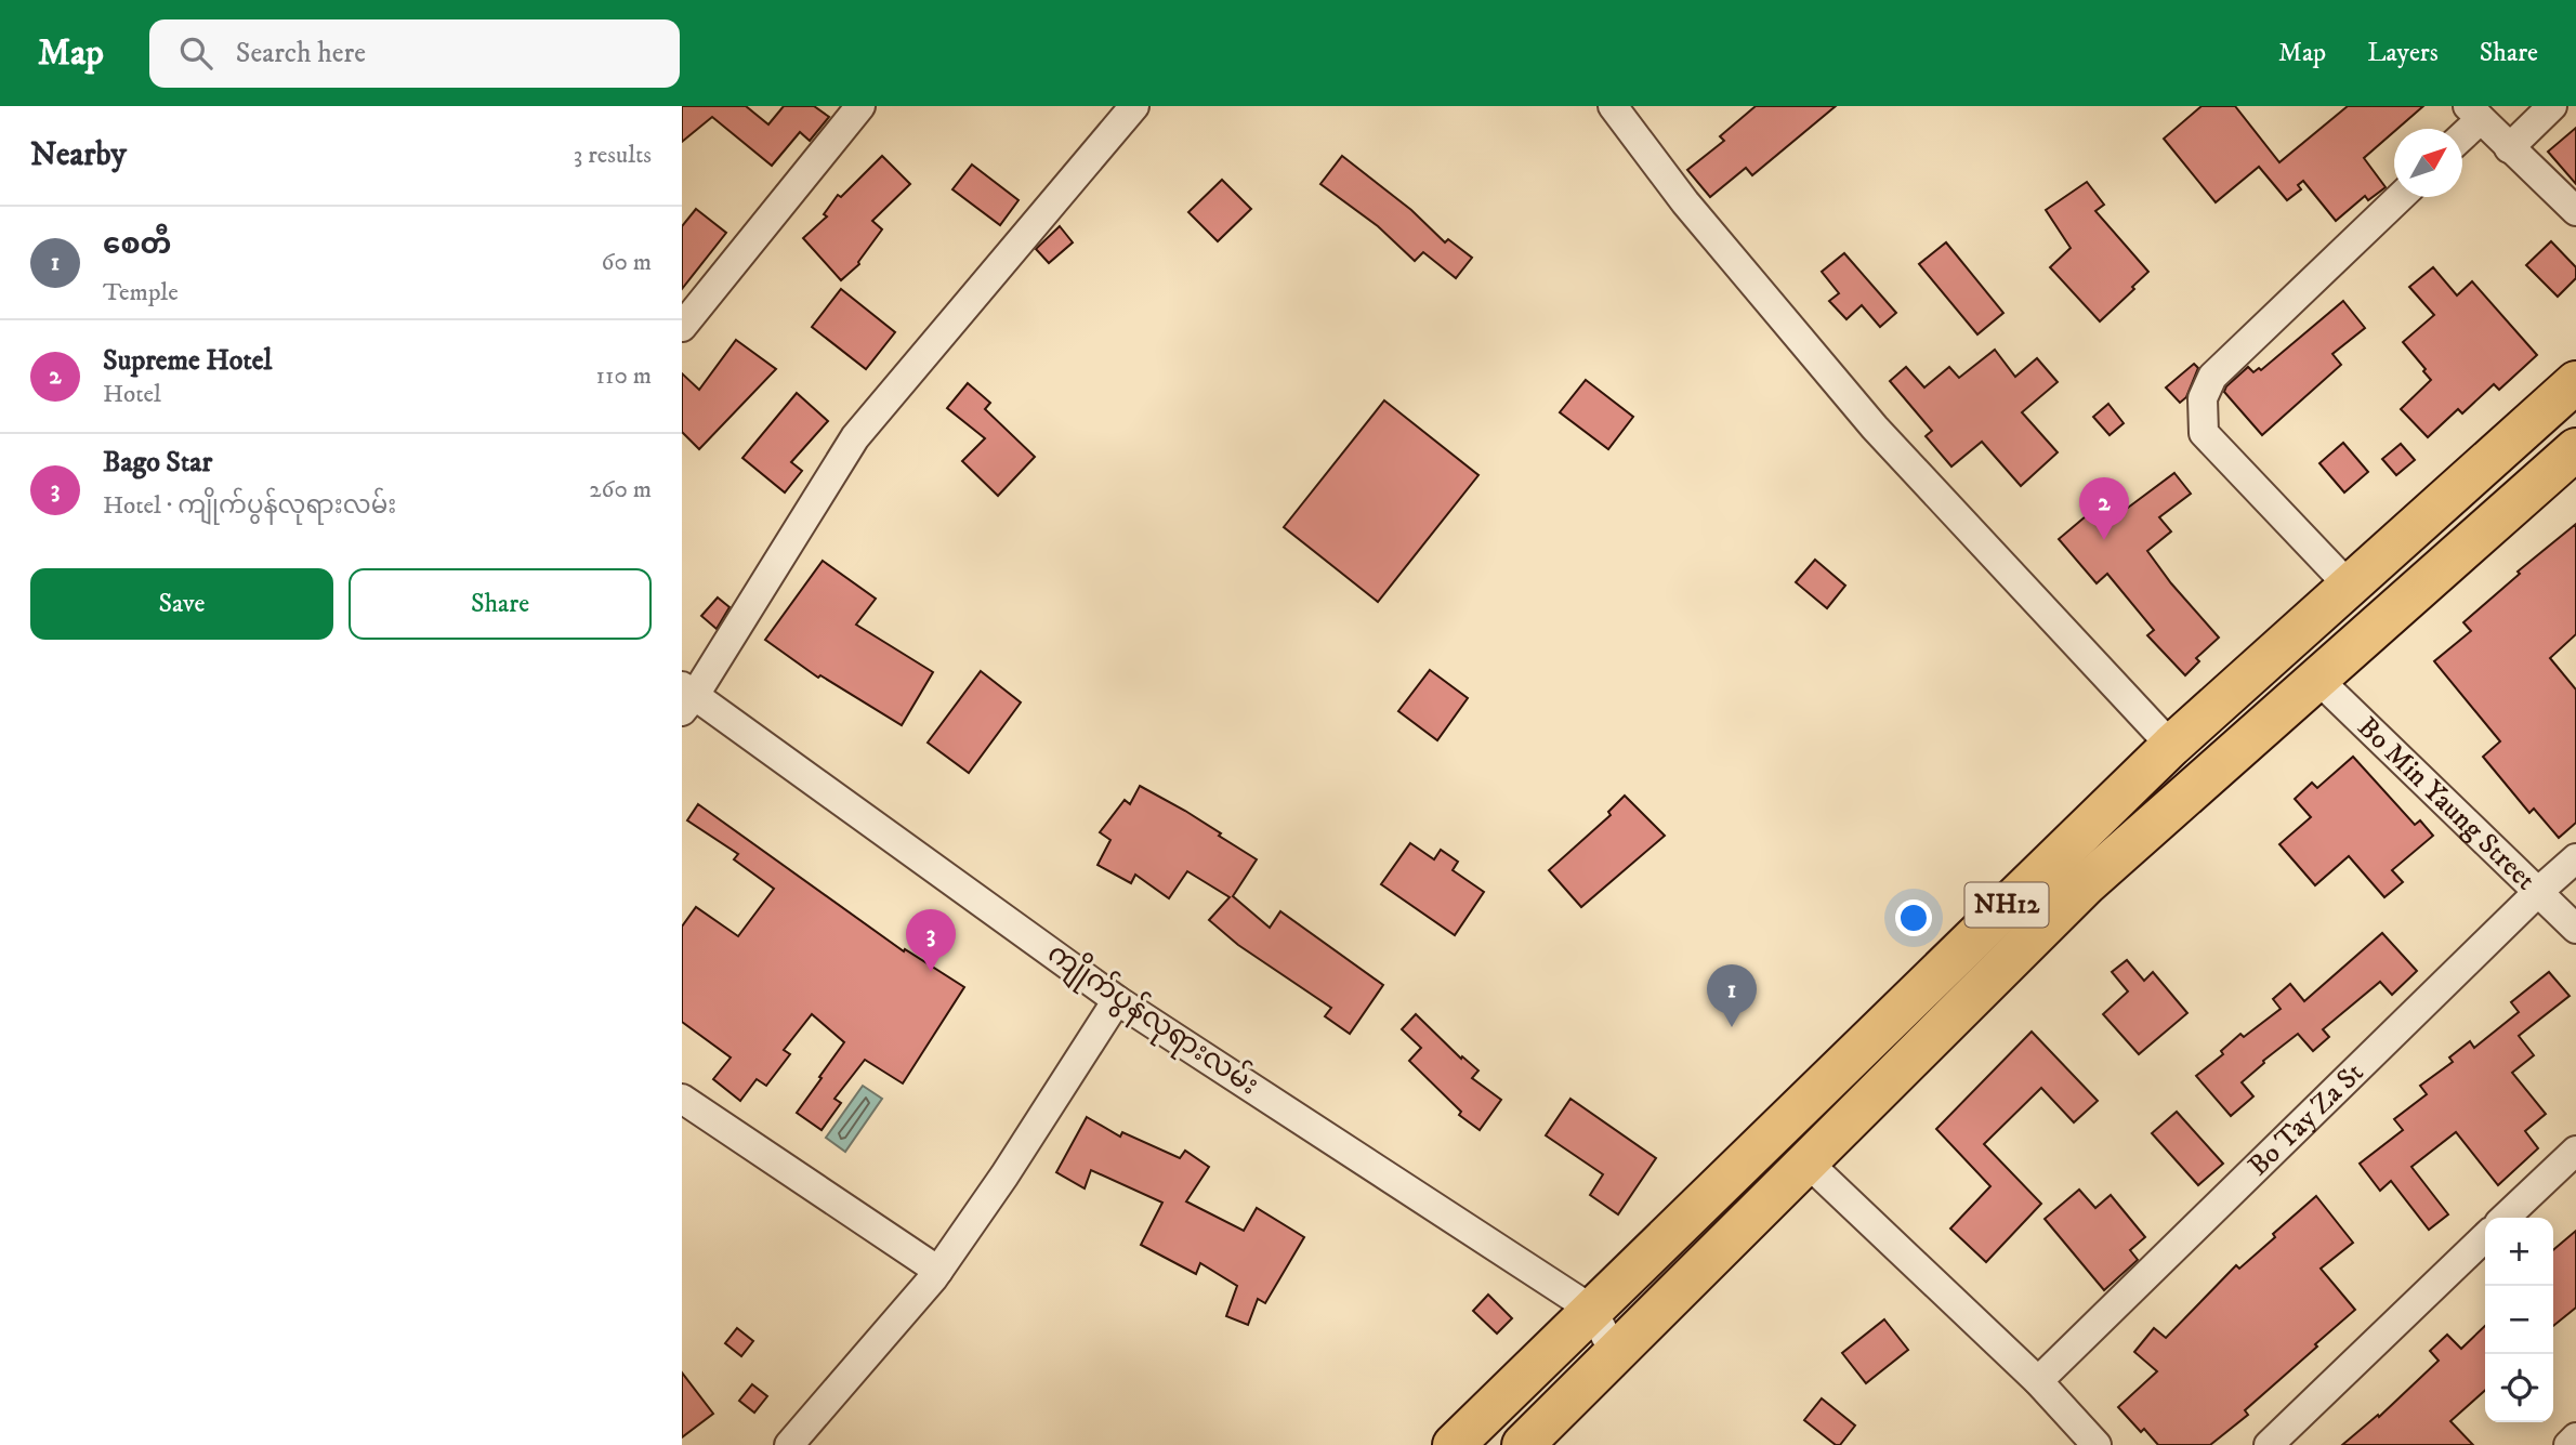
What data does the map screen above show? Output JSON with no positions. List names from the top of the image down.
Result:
{
  "streets": {
    "highway": ["NH12"],
    "street": ["Bo Min Yaung Street", "ကျိုက်ပွန်လုရားလမ်း", "Bo Tay Za St"]
  },
  "crossings": [
    ["Bo Min Yaung Street", "NH12"],
    ["Bo Min Yaung Street", "Bo Tay Za St"],
    ["NH12", "ကျိုက်ပွန်လုရားလမ်း"]
  ],
  "north": "top right",
  "page": {
    "header": "Map",
    "search": "Search here",
    "nav": ["Map", "Layers", "Share"],
    "heading": ["Nearby", "3 results"],
    "list": [
      {
        "mark": "1",
        "name": "စေတီ",
        "note": "Temple",
        "value": "60 m"
      },
      {
        "mark": "2",
        "name": "Supreme Hotel",
        "note": "Hotel",
        "value": "110 m"
      },
      {
        "mark": "3",
        "name": "Bago Star",
        "note": "Hotel · ကျိုက်ပွန်လုရားလမ်း",
        "value": "260 m"
      }
    ],
    "pins": ["2", "3", "1"],
    "buttons": ["Save", "Share"],
    "map_buttons": ["+", "−"]
  }
}
